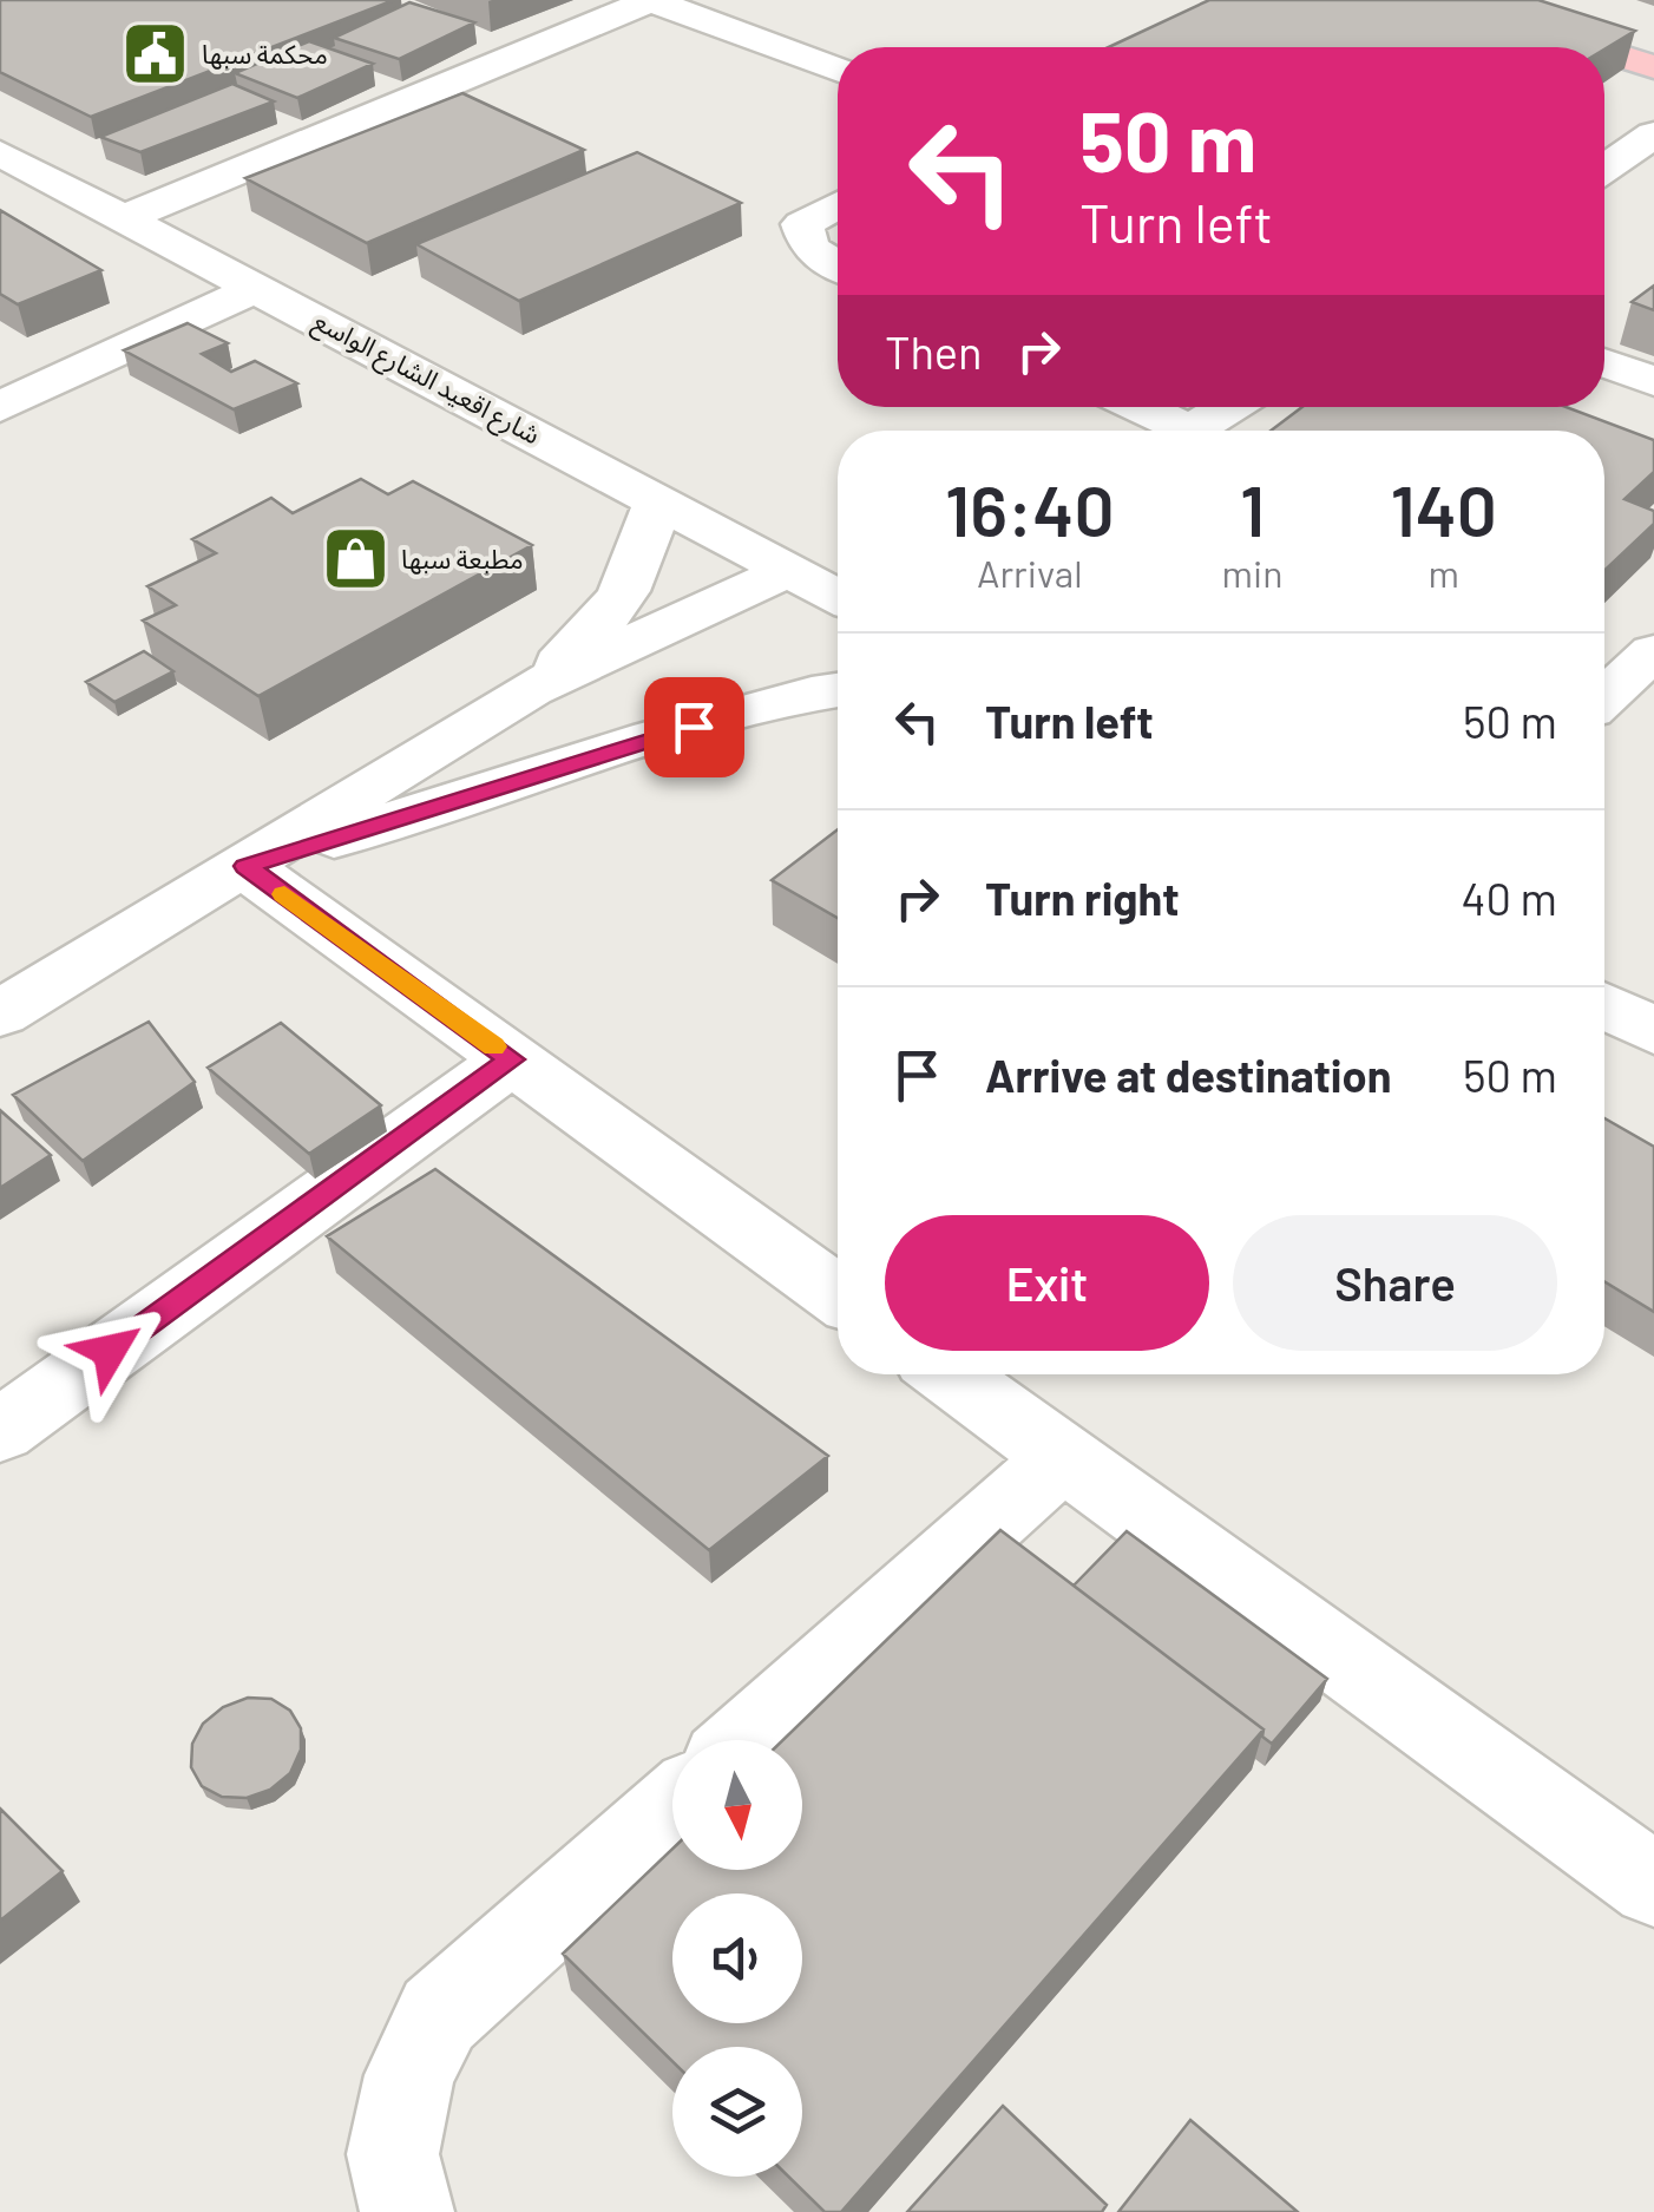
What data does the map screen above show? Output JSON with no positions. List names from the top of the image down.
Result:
{
  "streets": {
    "street": ["شارع اقعيد الشارع الواسع"]
  },
  "places": {
    "public building": ["محكمة سبها"],
    "shop": ["مطبعة سبها"]
  },
  "north": "bottom",
  "page": {
    "turn": ["50 m", "Turn left"],
    "then": "Then",
    "eta": [
      "16:40",
      "Arrival",
      "1",
      "min",
      "140",
      "m"
    ],
    "list": [
      {
        "name": "Turn left",
        "value": "50 m"
      },
      {
        "name": "Turn right",
        "value": "40 m"
      },
      {
        "name": "Arrive at destination",
        "value": "50 m"
      }
    ],
    "buttons": ["Exit", "Share"]
  }
}
